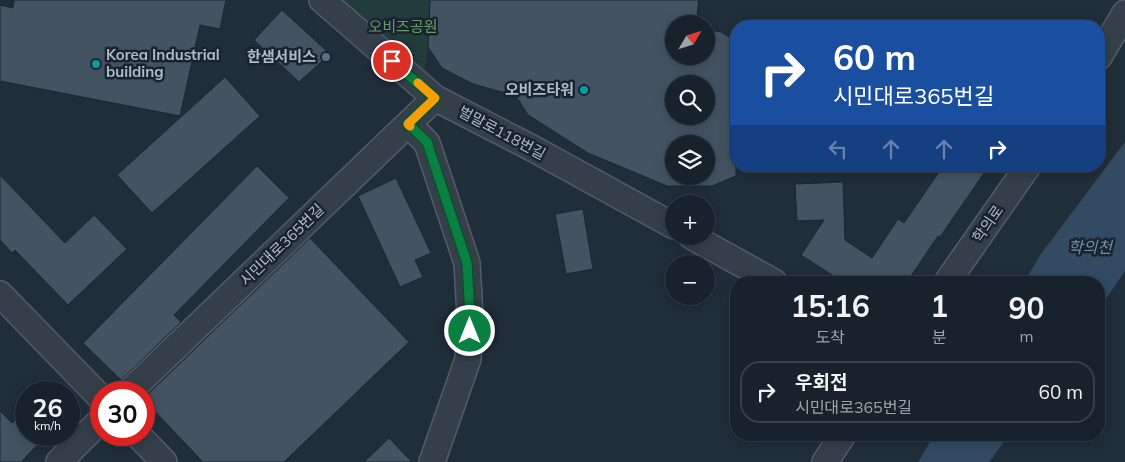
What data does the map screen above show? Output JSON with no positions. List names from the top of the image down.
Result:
{
  "streets": {
    "street": ["벌말로118번길", "학의로", "시민대로365번길"]
  },
  "crossings": [
    ["벌말로118번길", "시민대로365번길"]
  ],
  "water": ["학의천"],
  "parks": ["오비즈공원"],
  "places": ["한샘서비스", "Korea Industrial building", "오비즈타워"],
  "north": "top right",
  "page": {
    "map_buttons": ["+", "−"],
    "turn": ["60 m", "시민대로365번길"],
    "eta": [
      "15:16",
      "도착",
      "1",
      "분",
      "90",
      "m"
    ],
    "list": [
      {
        "name": "우회전",
        "note": "시민대로365번길",
        "value": "60 m"
      }
    ],
    "speed": "26 km/h",
    "limit": "30"
  }
}
